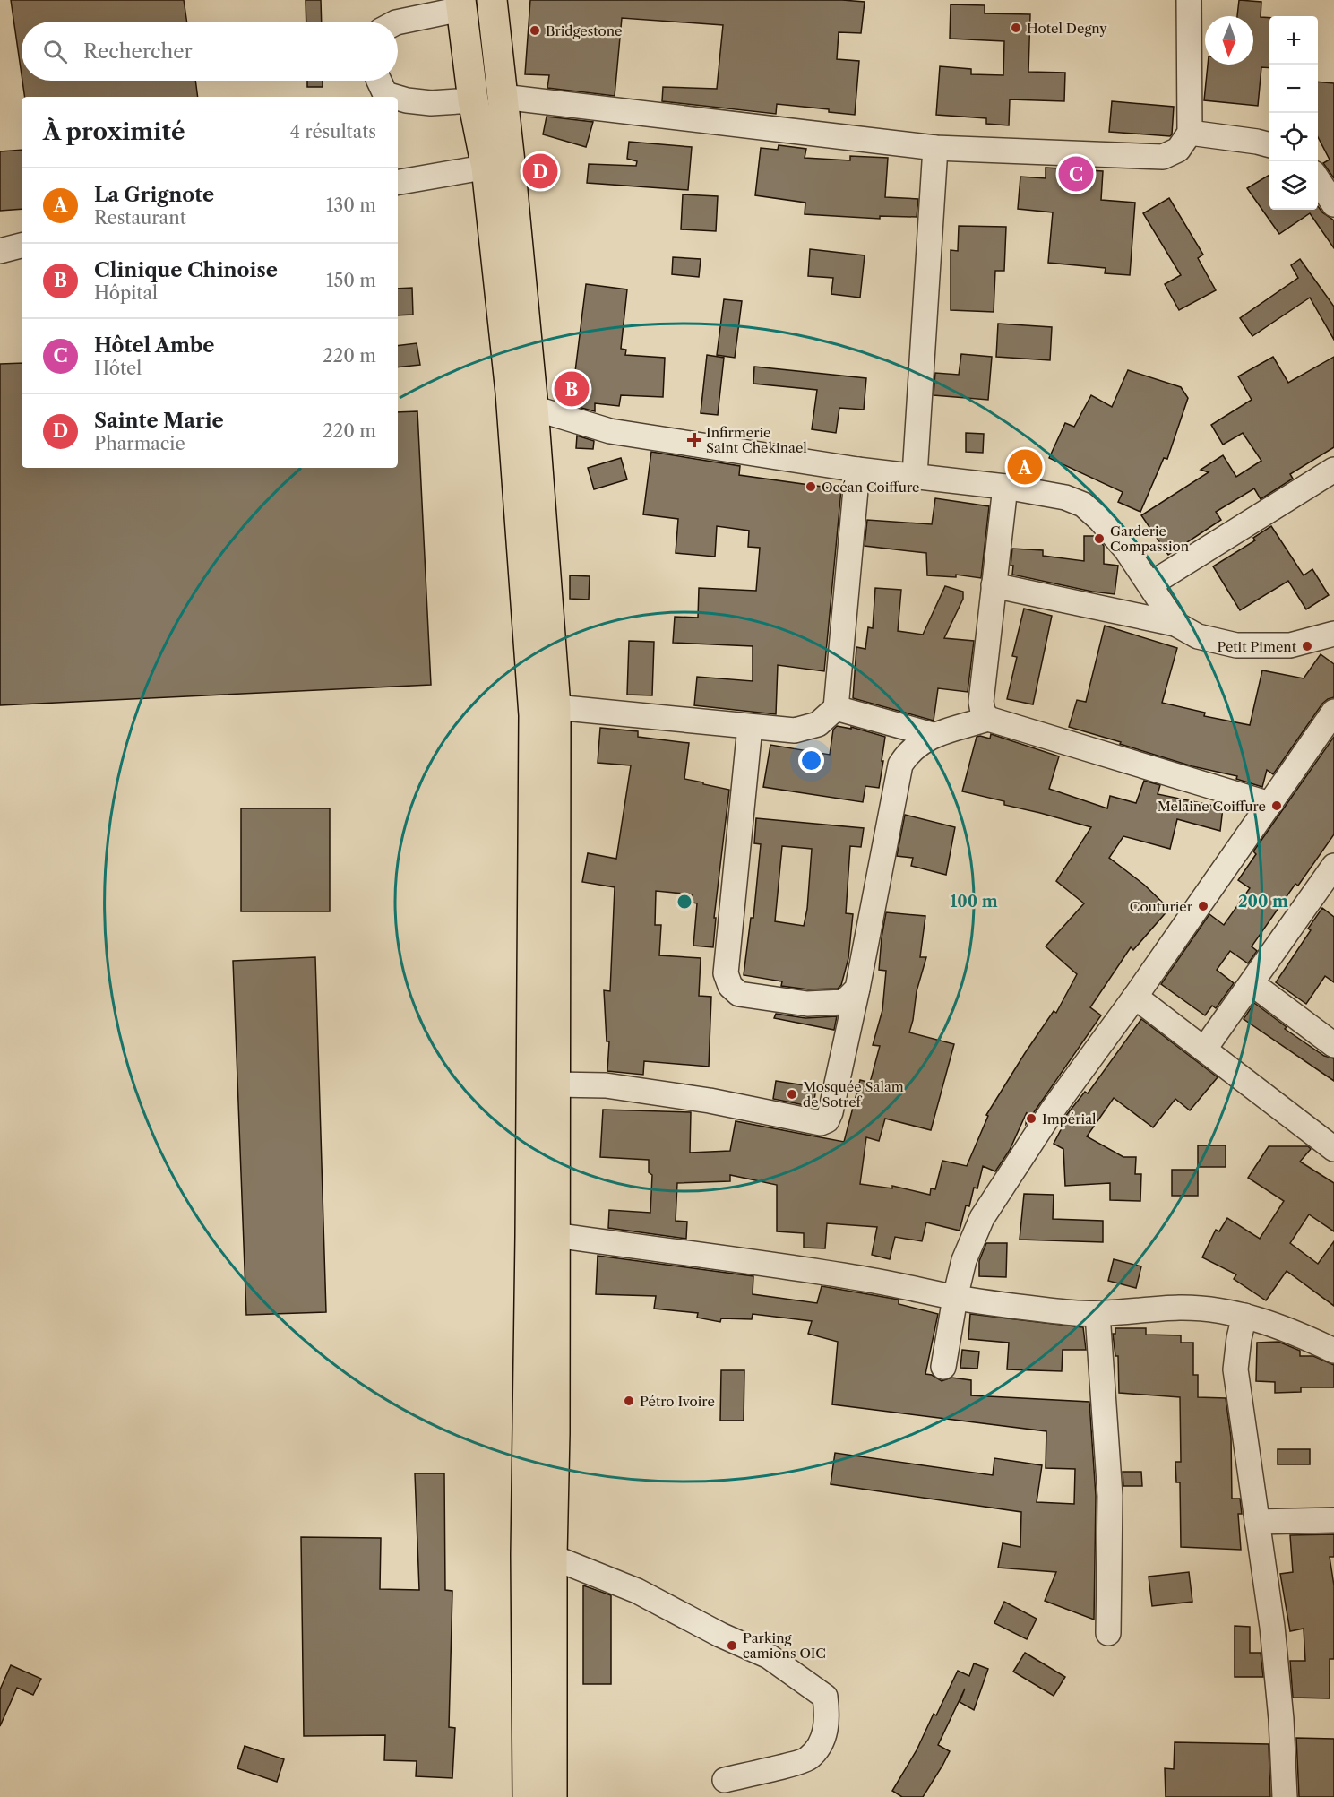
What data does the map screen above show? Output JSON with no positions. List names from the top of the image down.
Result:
{
  "places": {
    "other": [
      "Hotel Degny",
      "Bridgestone",
      "Océan Coiffure",
      "Garderie Compassion",
      "Petit Piment",
      "Melaine Coiffure",
      "Couturier",
      "Mosquée Salam de Sotref",
      "Impérial",
      "Pétro Ivoire",
      "Parking camions OIC"
    ],
    "health": ["Infirmerie Saint Chekinael"]
  },
  "north": "bottom",
  "page": {
    "map_buttons": ["+", "−"],
    "search": "Rechercher",
    "heading": ["À proximité", "4 résultats"],
    "pins": [
      "D",
      "C",
      "B",
      "A"
    ],
    "list": [
      {
        "mark": "A",
        "name": "La Grignote",
        "note": "Restaurant",
        "value": "130 m"
      },
      {
        "mark": "B",
        "name": "Clinique Chinoise",
        "note": "Hôpital",
        "value": "150 m"
      },
      {
        "mark": "C",
        "name": "Hôtel Ambe",
        "note": "Hôtel",
        "value": "220 m"
      },
      {
        "mark": "D",
        "name": "Sainte Marie",
        "note": "Pharmacie",
        "value": "220 m"
      }
    ]
  },
  "rings": ["100 m", "200 m"]
}
